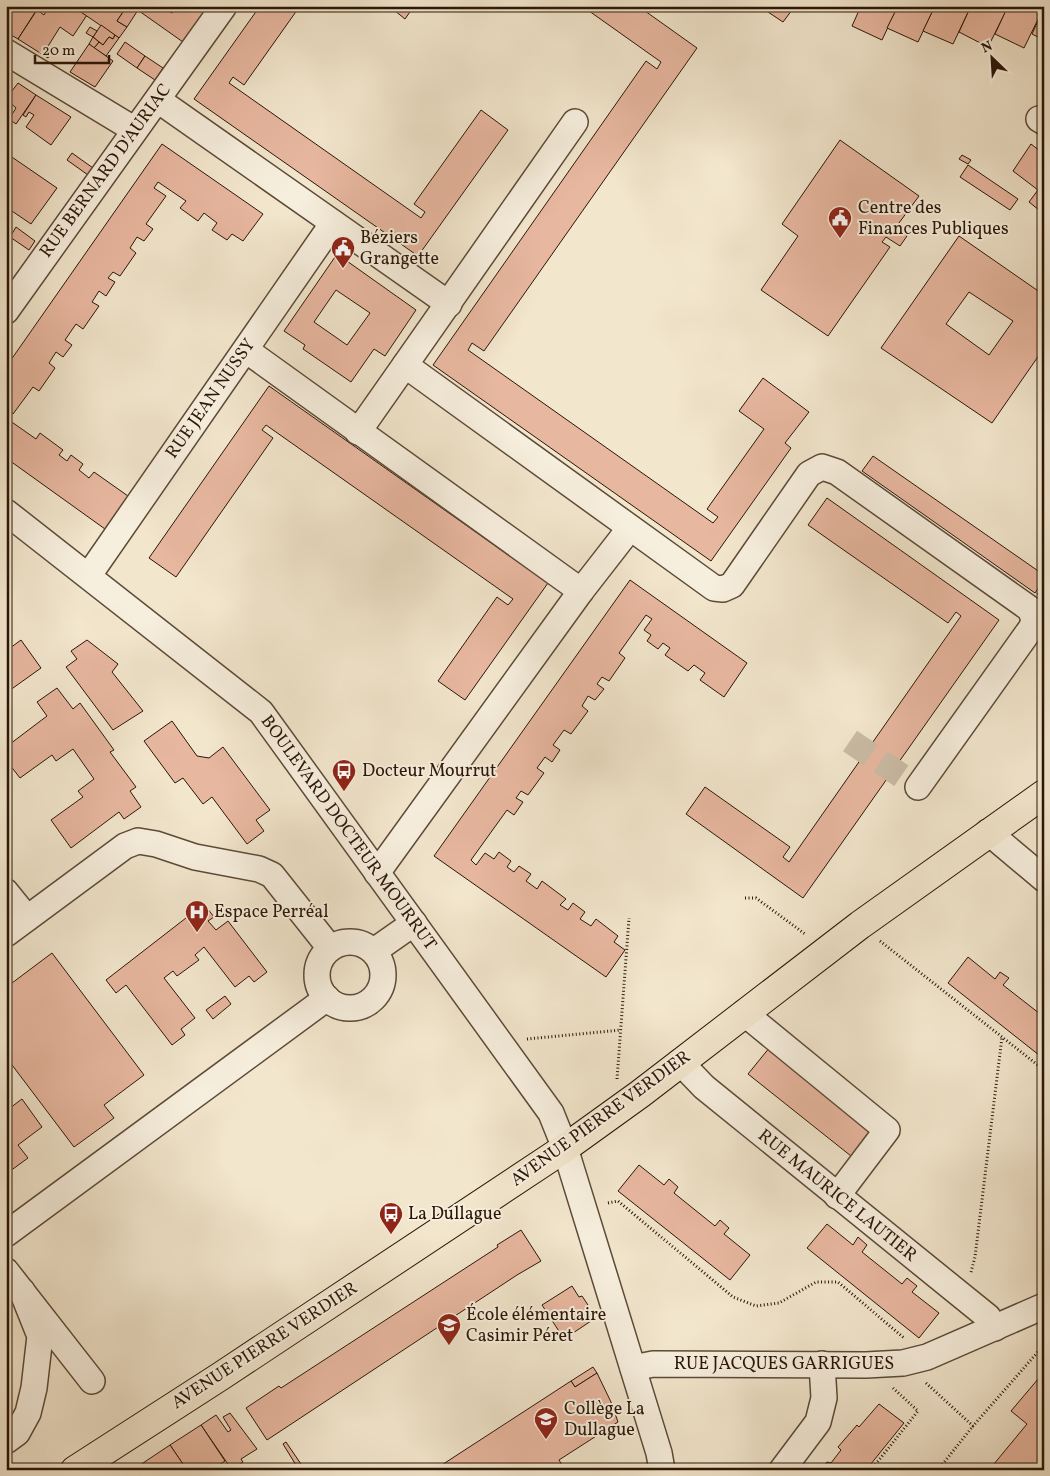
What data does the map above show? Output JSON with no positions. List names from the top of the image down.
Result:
{
  "streets": {
    "main road": ["AVENUE PIERRE VERDIER"],
    "street": [
      "RUE BERNARD D'AURIAC",
      "RUE JEAN NUSSY",
      "BOULEVARD DOCTEUR MOURRUT",
      "RUE MAURICE LAUTIER",
      "RUE JACQUES GARRIGUES"
    ]
  },
  "crossings": [
    ["RUE JEAN NUSSY", "BOULEVARD DOCTEUR MOURRUT"],
    ["BOULEVARD DOCTEUR MOURRUT", "AVENUE PIERRE VERDIER"],
    ["BOULEVARD DOCTEUR MOURRUT", "RUE JACQUES GARRIGUES"],
    ["AVENUE PIERRE VERDIER", "RUE MAURICE LAUTIER"],
    ["RUE MAURICE LAUTIER", "RUE JACQUES GARRIGUES"]
  ],
  "places": {
    "public building": ["Centre des Finances Publiques", "Béziers Grangette"],
    "bus stop": ["Docteur Mourrut", "La Dullague"],
    "hospital": ["Espace Perréal"],
    "school or university": ["École élémentaire Casimir Péret", "Collège La Dullague"]
  },
  "scale_bar": "20 m",
  "north": "top left"
}
